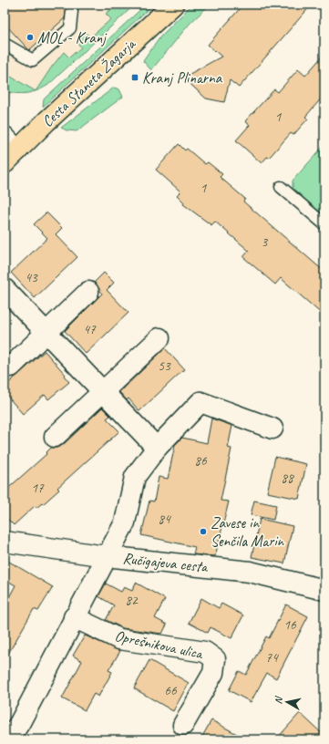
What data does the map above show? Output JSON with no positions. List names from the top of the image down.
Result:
{
  "streets": {
    "main road": ["Cesta Staneta Žagarja"],
    "street": ["Ručigajeva cesta", "Oprešnikova ulica"]
  },
  "places": {
    "other": ["MOL - Kranj", "Zavese in Senčila Marin"],
    "transit": ["Kranj Plinarna"]
  },
  "house_numbers": [
    "1",
    "1",
    "3",
    "43",
    "47",
    "53",
    "86",
    "88",
    "17",
    "84",
    "82",
    "16",
    "74",
    "66"
  ],
  "north": "left"
}
